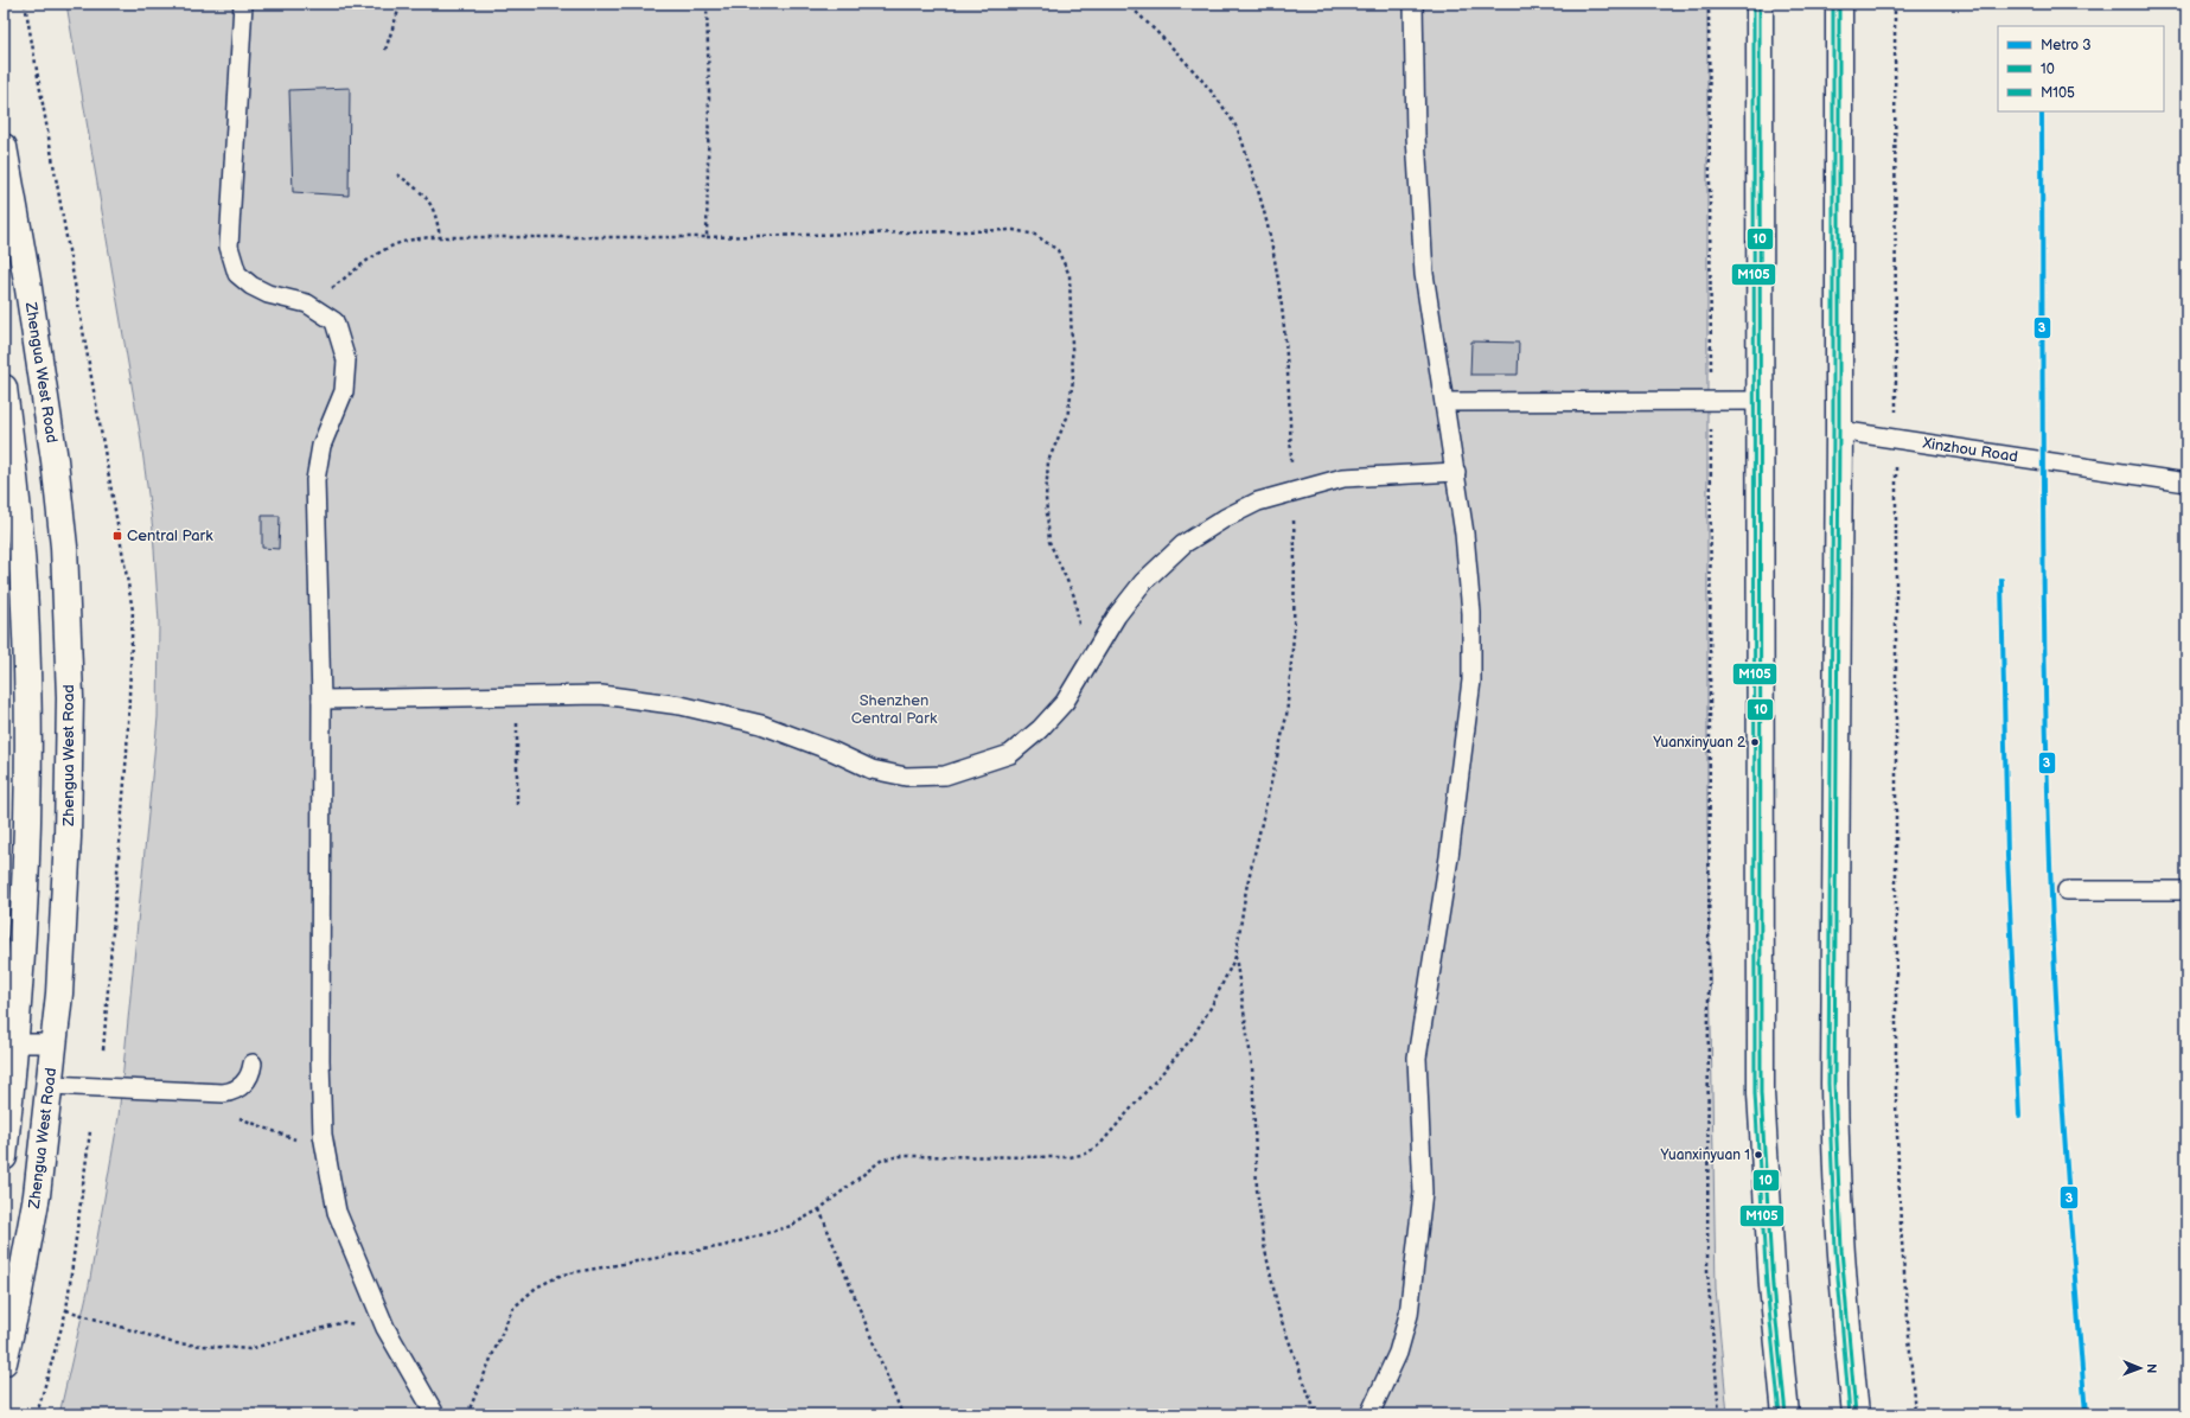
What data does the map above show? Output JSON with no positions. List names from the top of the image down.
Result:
{
  "streets": {
    "main road": ["Zhengua West Road"],
    "lane": ["Xinzhou Road"]
  },
  "parks": ["Shenzhen Central Park"],
  "places": {
    "transit": ["Central Park"],
    "other": ["Yuanxinyuan 2", "Yuanxinyuan 1"]
  },
  "lines": ["transit line 10", "transit line M105", "metro line 3"],
  "legend": ["Metro 3", "10", "M105"],
  "north": "right"
}
